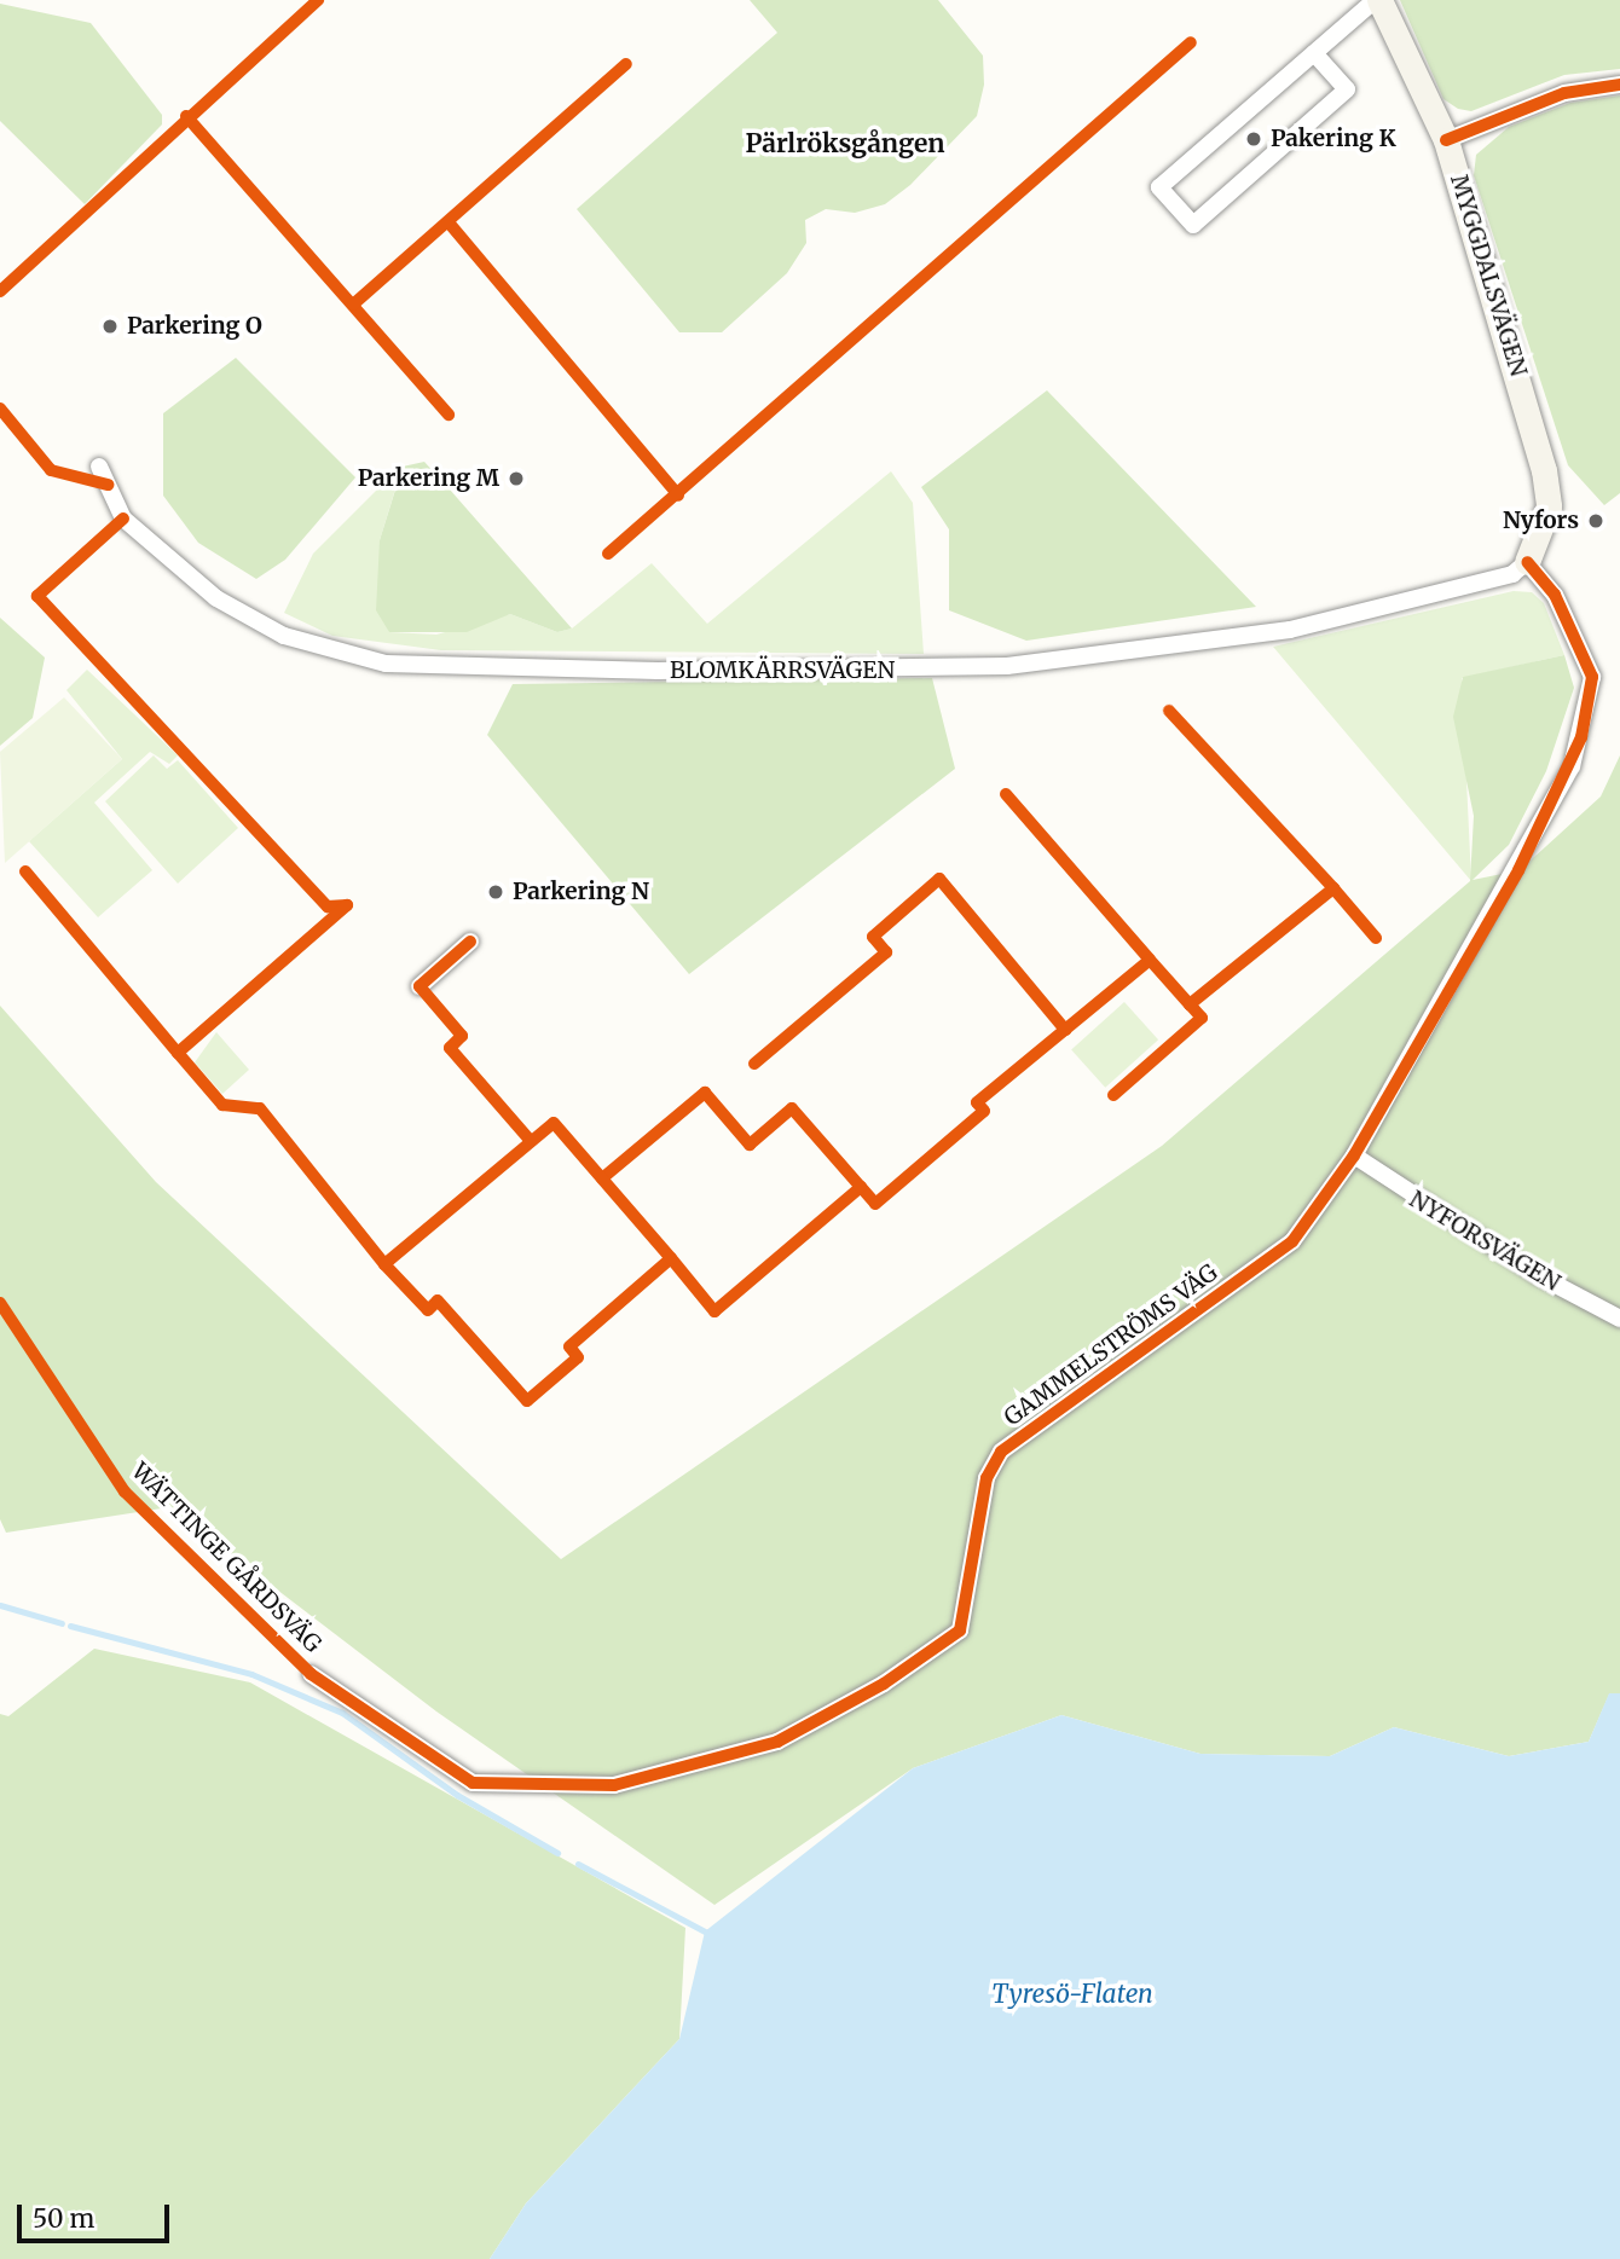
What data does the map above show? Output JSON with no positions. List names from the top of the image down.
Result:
{
  "streets": {
    "street": [
      "MYGGDALSVÄGEN",
      "BLOMKÄRRSVÄGEN",
      "NYFORSVÄGEN",
      "GAMMELSTRÖMS VÄG"
    ],
    "cycle path": ["WÄTTINGE GÅRDSVÄG"]
  },
  "crossings": [
    ["MYGGDALSVÄGEN", "BLOMKÄRRSVÄGEN"],
    ["MYGGDALSVÄGEN", "GAMMELSTRÖMS VÄG"],
    ["BLOMKÄRRSVÄGEN", "GAMMELSTRÖMS VÄG"],
    ["NYFORSVÄGEN", "GAMMELSTRÖMS VÄG"]
  ],
  "districts": ["Pärlröksgången"],
  "water": ["Tyresö-Flaten"],
  "places": [
    "Pakering K",
    "Parkering O",
    "Parkering M",
    "Nyfors",
    "Parkering N"
  ],
  "scale_bar": "50 m"
}
